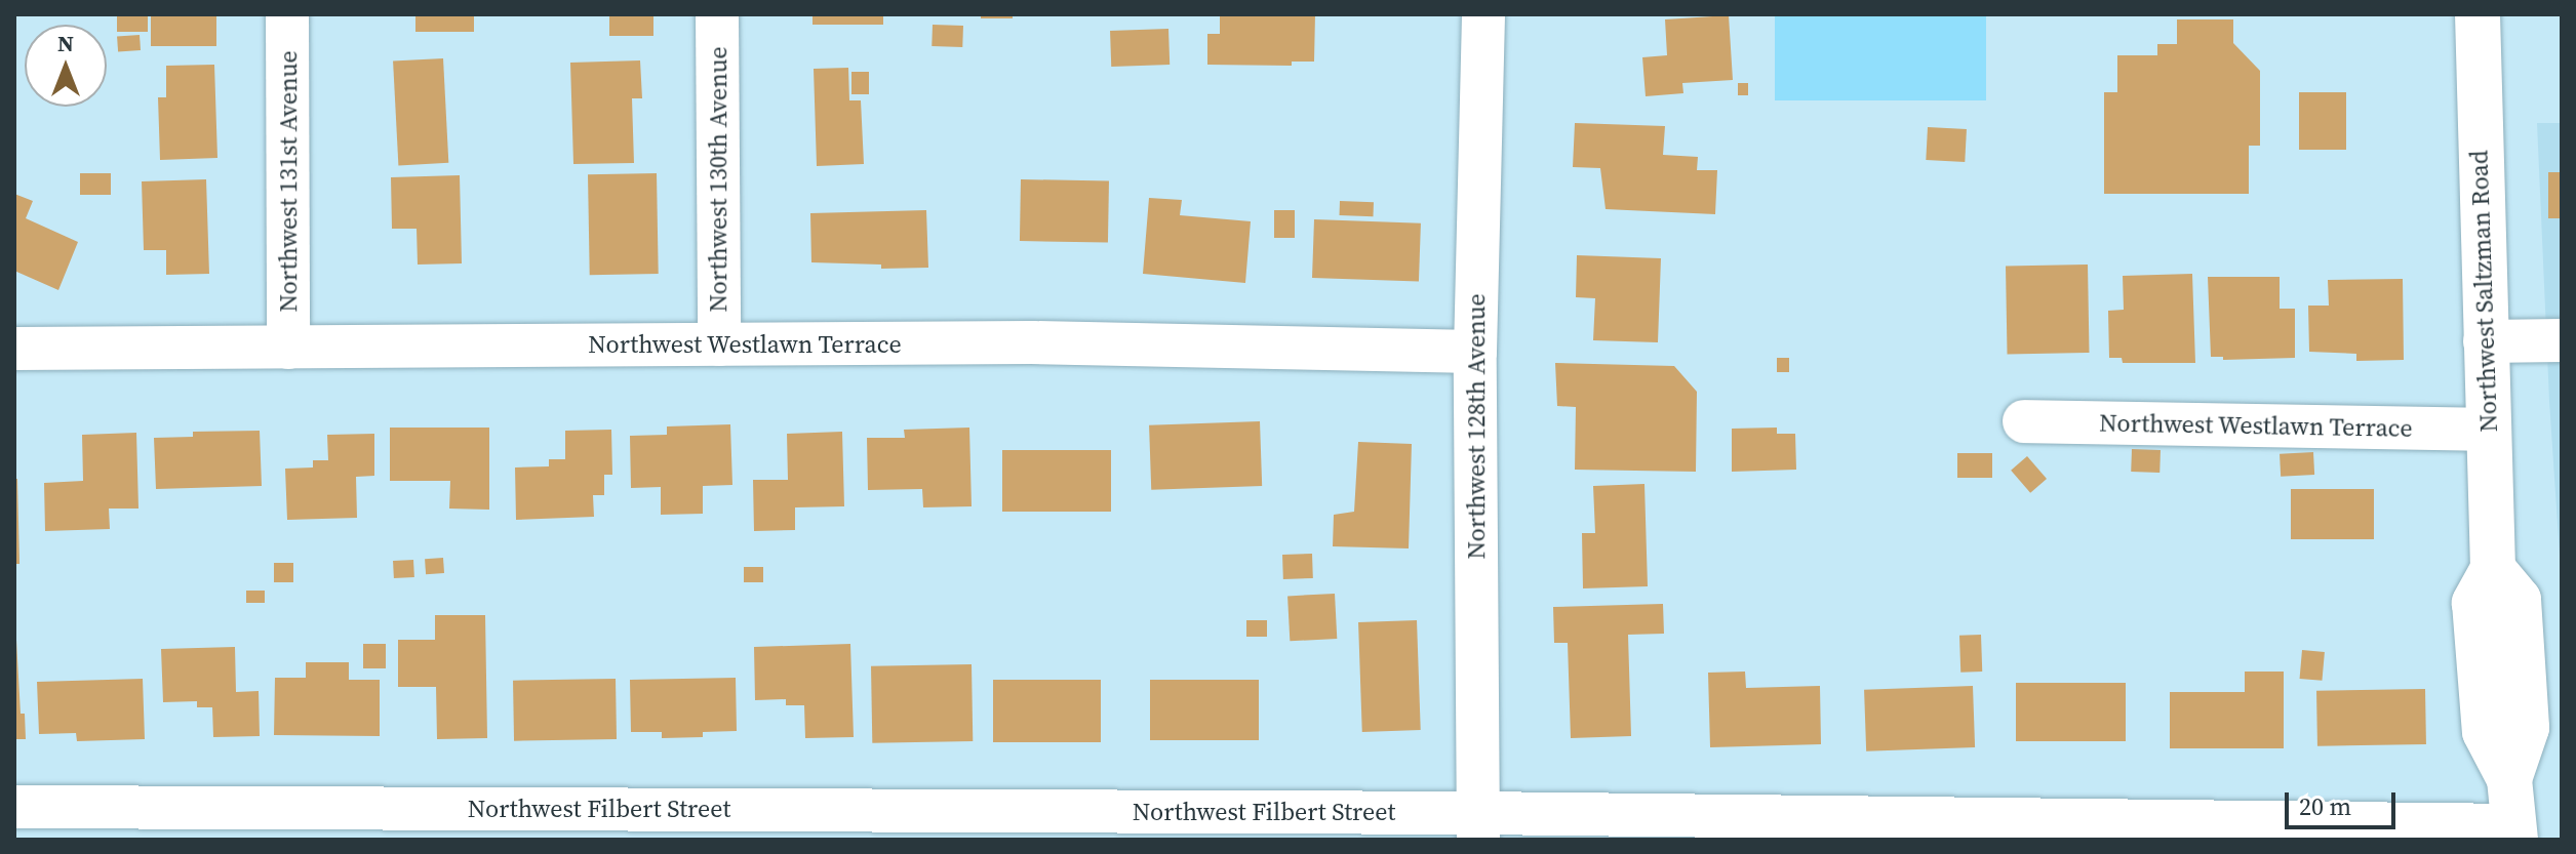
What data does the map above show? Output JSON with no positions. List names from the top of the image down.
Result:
{
  "streets": {
    "main road": ["Northwest Saltzman Road"],
    "street": [
      "Northwest 130th Avenue",
      "Northwest 131st Avenue",
      "Northwest Westlawn Terrace",
      "Northwest 128th Avenue",
      "Northwest Filbert Street"
    ]
  },
  "crossings": [
    ["Northwest 130th Avenue", "Northwest Westlawn Terrace"],
    ["Northwest 131st Avenue", "Northwest Westlawn Terrace"],
    ["Northwest Saltzman Road", "Northwest Westlawn Terrace"],
    ["Northwest Saltzman Road", "Northwest Filbert Street"],
    ["Northwest Westlawn Terrace", "Northwest 128th Avenue"],
    ["Northwest 128th Avenue", "Northwest Filbert Street"]
  ],
  "scale_bar": "20 m",
  "north": "top"
}
